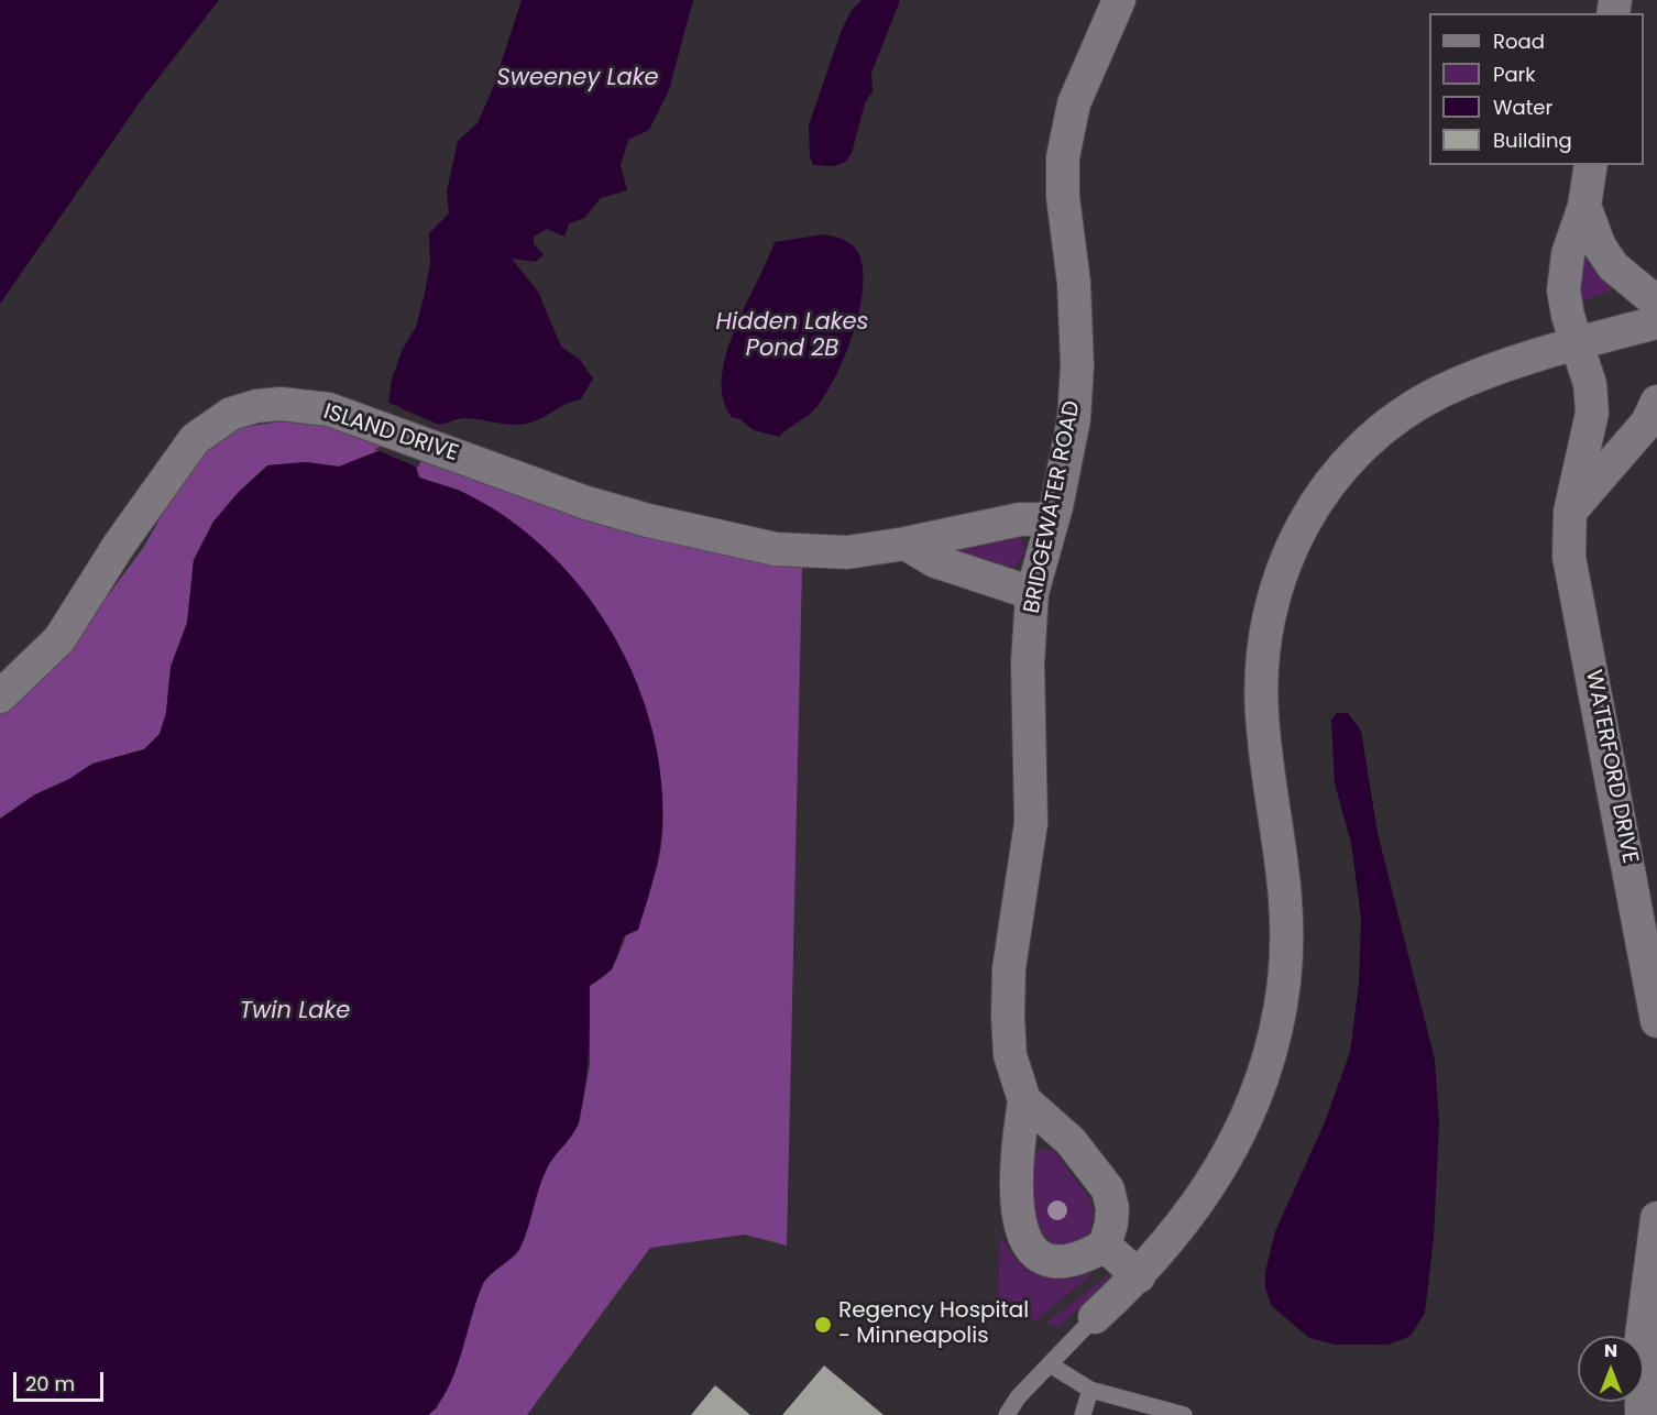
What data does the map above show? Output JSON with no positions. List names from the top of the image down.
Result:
{
  "streets": {
    "street": ["ISLAND DRIVE", "BRIDGEWATER ROAD", "WATERFORD DRIVE"]
  },
  "crossings": [
    ["ISLAND DRIVE", "BRIDGEWATER ROAD"]
  ],
  "water": ["Sweeney Lake", "Hidden Lakes Pond 2B", "Twin Lake"],
  "places": ["Regency Hospital - Minneapolis"],
  "legend": [
    "Road",
    "Park",
    "Water",
    "Building"
  ],
  "scale_bar": "20 m",
  "north": "top"
}
